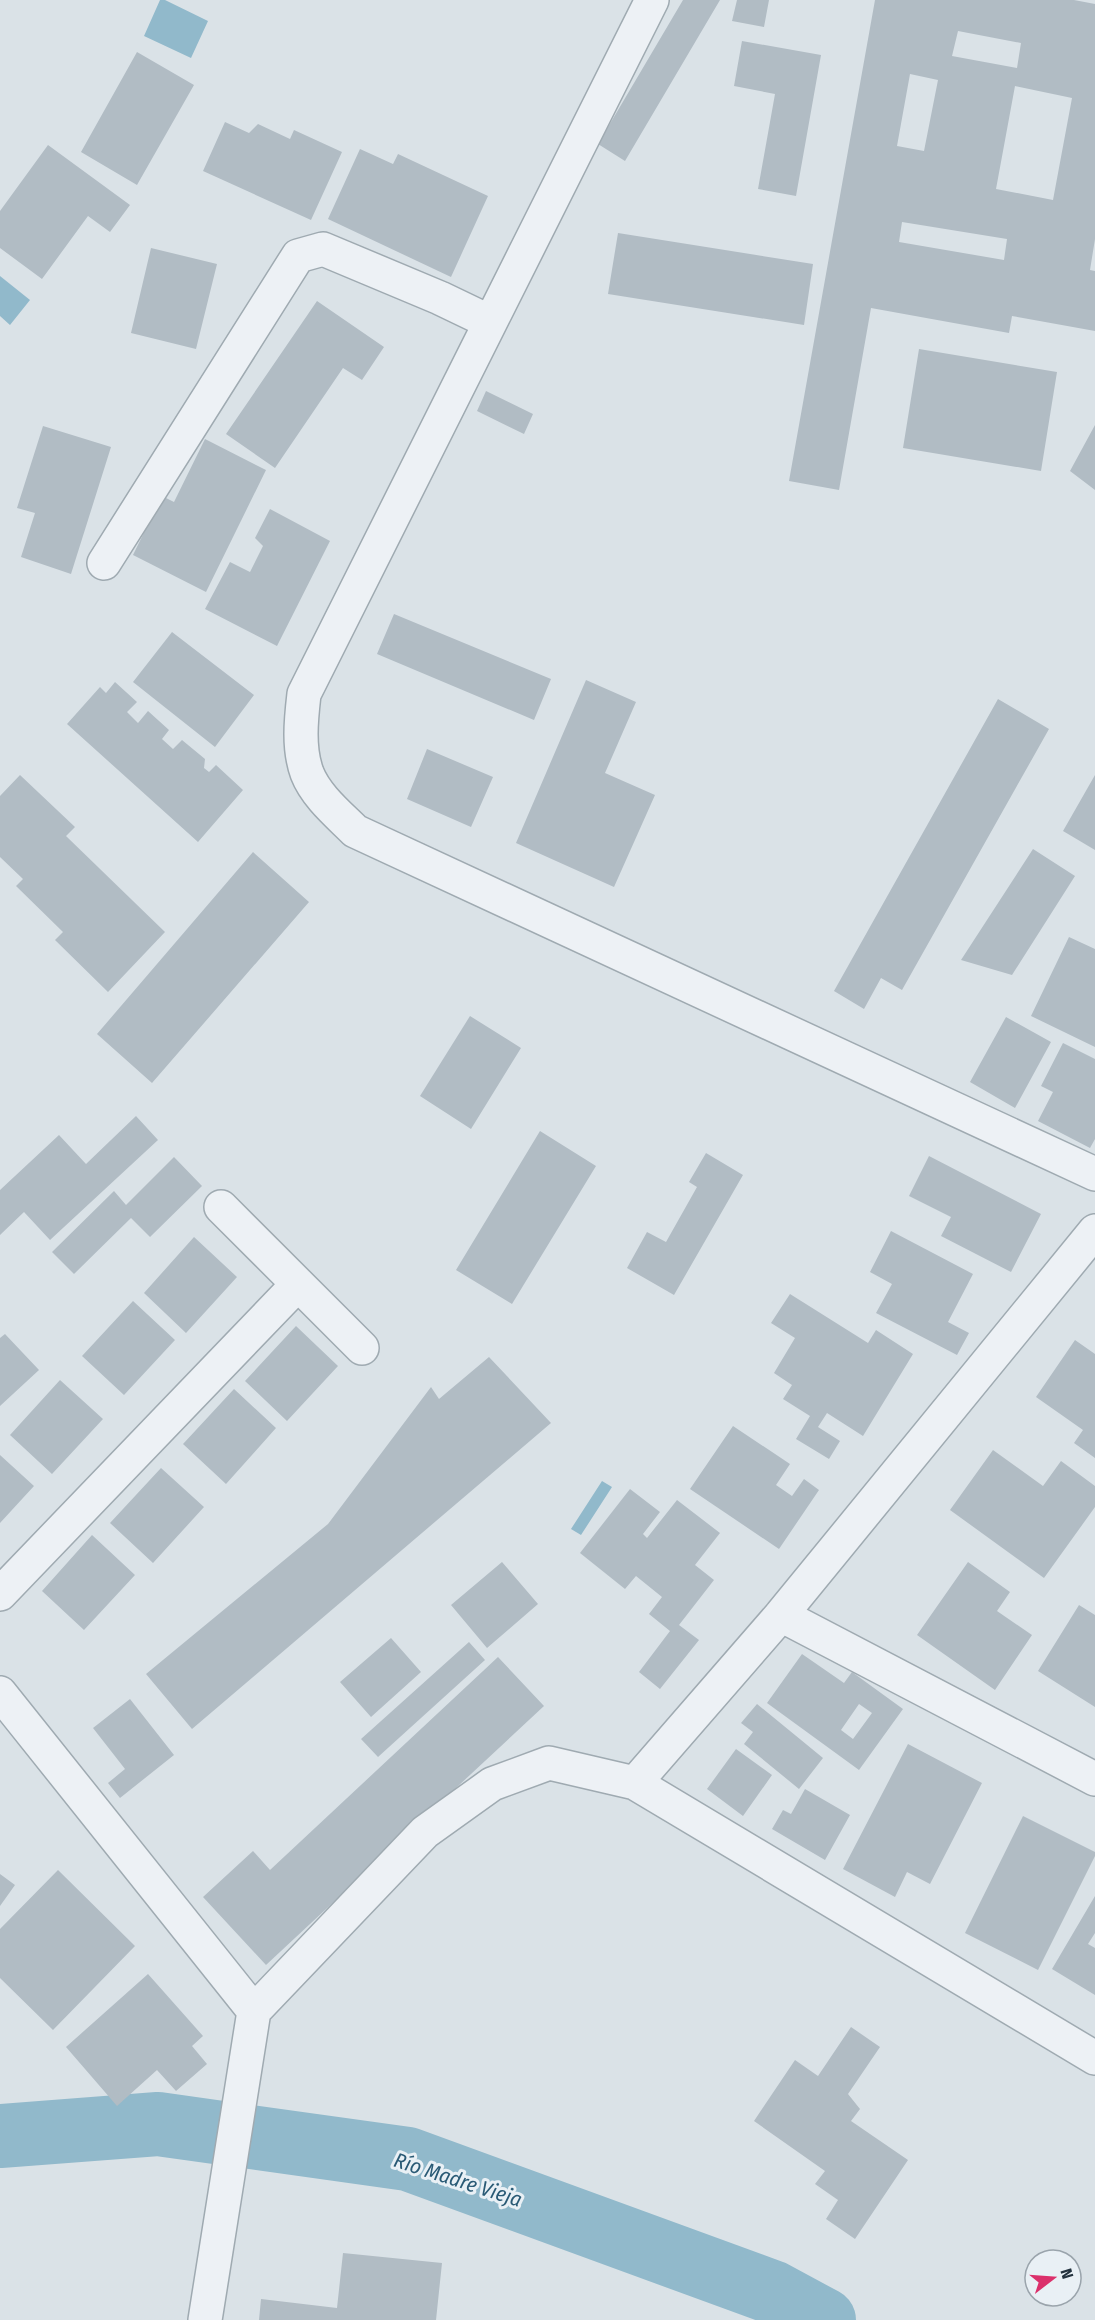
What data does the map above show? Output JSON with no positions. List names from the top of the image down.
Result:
{
  "water": ["Río Madre Vieja"],
  "north": "right"
}
